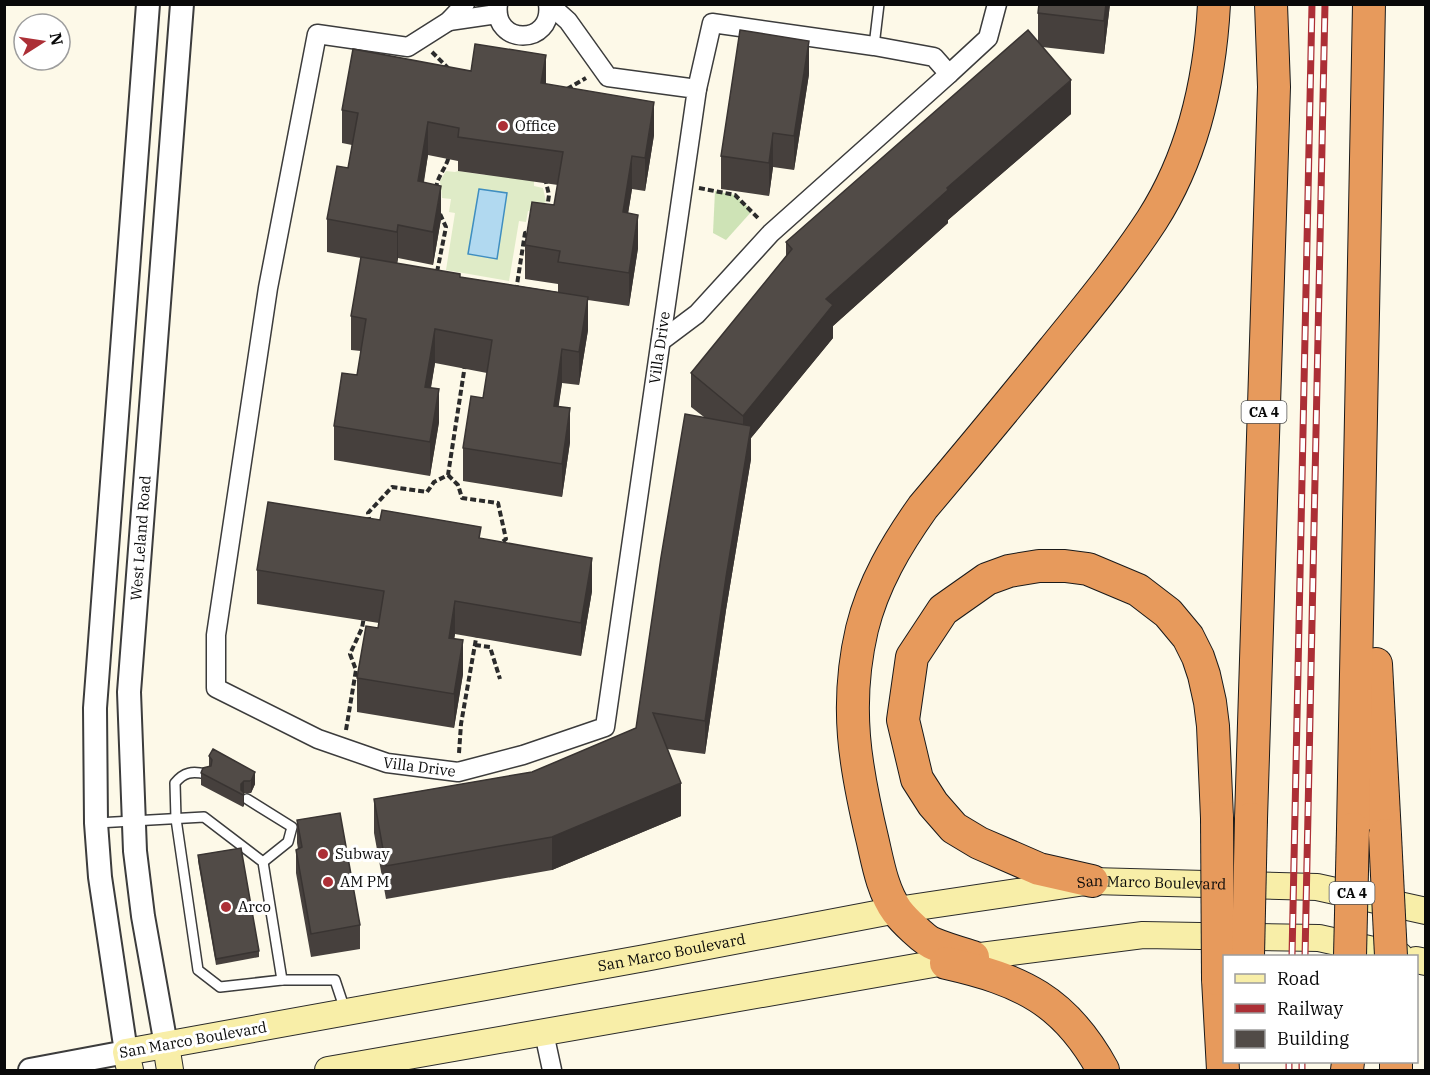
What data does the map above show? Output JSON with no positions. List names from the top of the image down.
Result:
{
  "streets": {
    "highway": ["CA 4"],
    "main road": ["West Leland Road", "San Marco Boulevard"],
    "street": ["Villa Drive"]
  },
  "crossings": [
    ["West Leland Road", "San Marco Boulevard"]
  ],
  "places": [
    "Office",
    "Subway",
    "AM PM",
    "Arco"
  ],
  "legend": ["Road", "Railway", "Building"],
  "north": "right"
}
